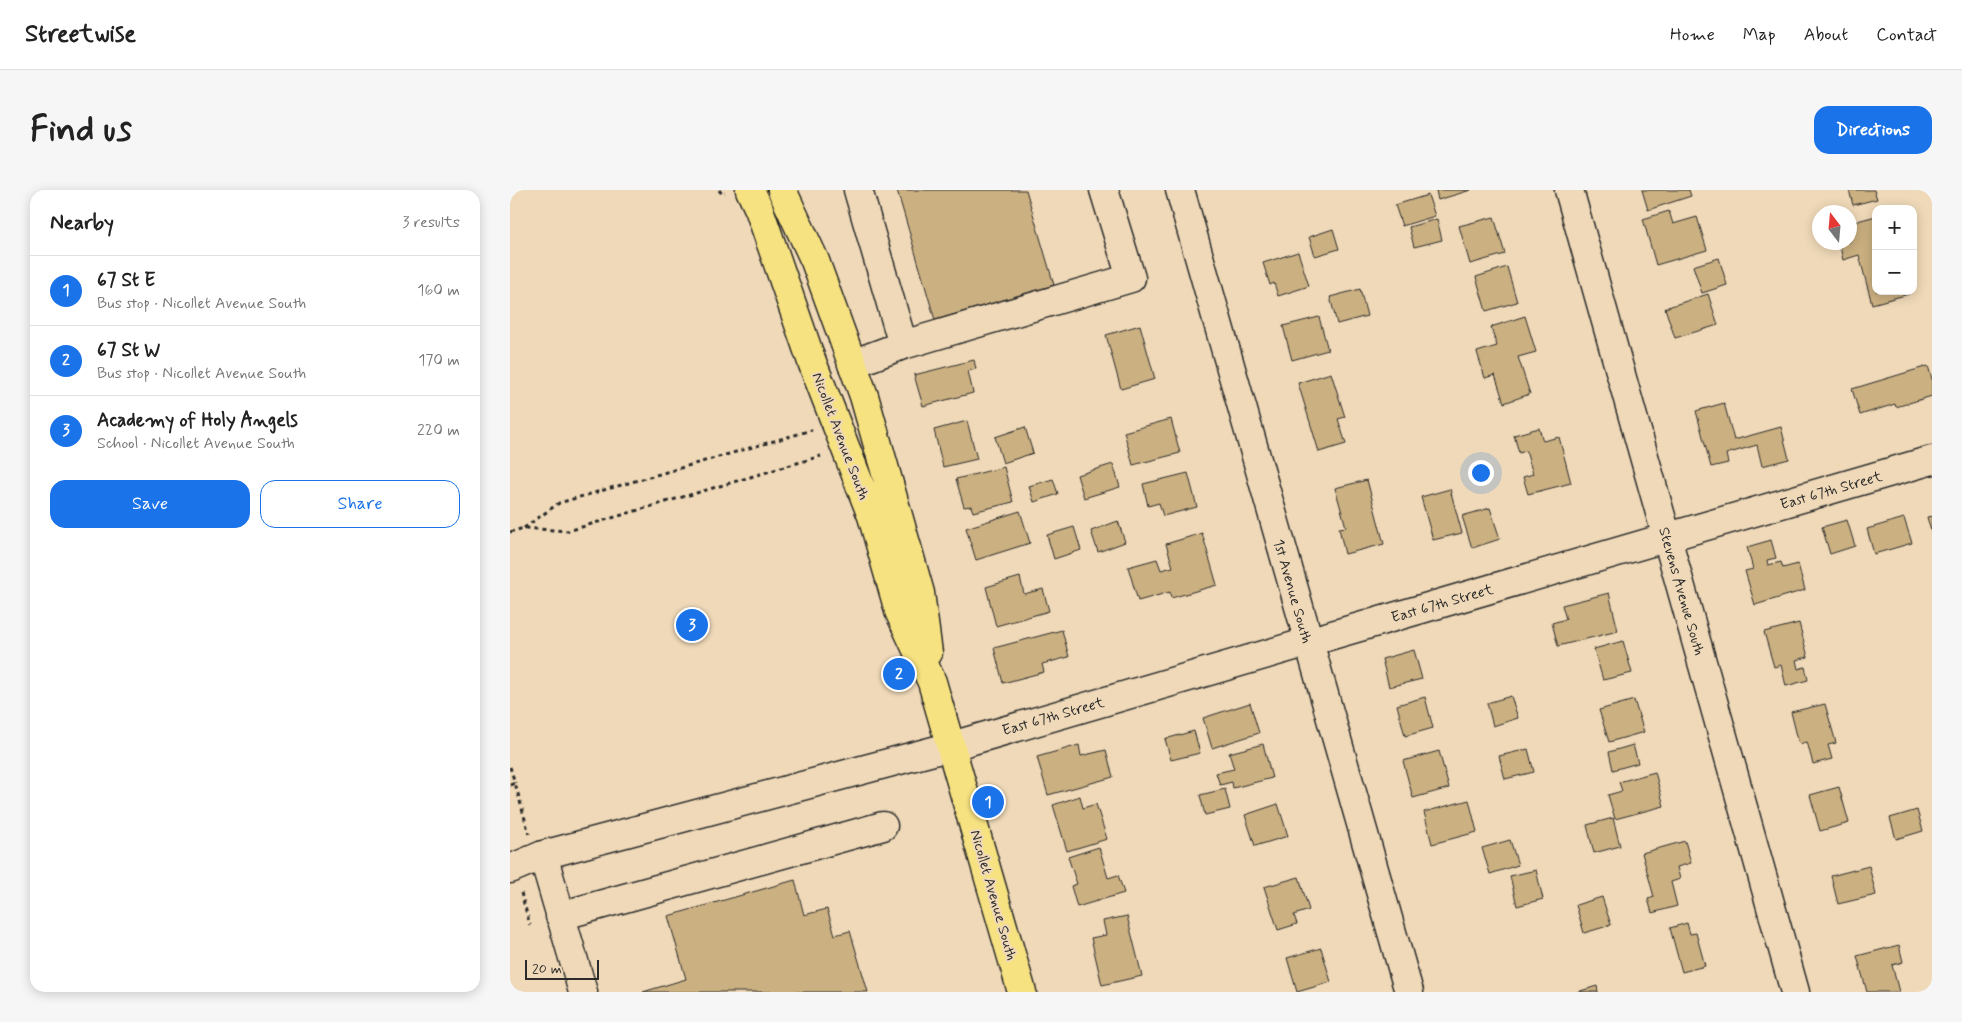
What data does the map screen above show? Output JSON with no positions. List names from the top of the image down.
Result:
{
  "streets": {
    "main road": ["Nicollet Avenue South"],
    "street": ["East 67th Street", "1st Avenue South", "Stevens Avenue South"]
  },
  "crossings": [
    ["Nicollet Avenue South", "East 67th Street"],
    ["East 67th Street", "1st Avenue South"],
    ["East 67th Street", "Stevens Avenue South"]
  ],
  "scale_bar": "20 m",
  "north": "top",
  "page": {
    "header": "Streetwise",
    "nav": [
      "Home",
      "Map",
      "About",
      "Contact"
    ],
    "buttons": [
      "Directions",
      ["Save", "Share"]
    ],
    "title": "Find us",
    "heading": ["Nearby", "3 results"],
    "map_buttons": ["+", "−"],
    "list": [
      {
        "mark": "1",
        "name": "67 St E",
        "note": "Bus stop · Nicollet Avenue South",
        "value": "160 m"
      },
      {
        "mark": "2",
        "name": "67 St W",
        "note": "Bus stop · Nicollet Avenue South",
        "value": "170 m"
      },
      {
        "mark": "3",
        "name": "Academy of Holy Angels",
        "note": "School · Nicollet Avenue South",
        "value": "220 m"
      }
    ],
    "pins": ["3", "2", "1"],
    "scale": "20 m"
  }
}
